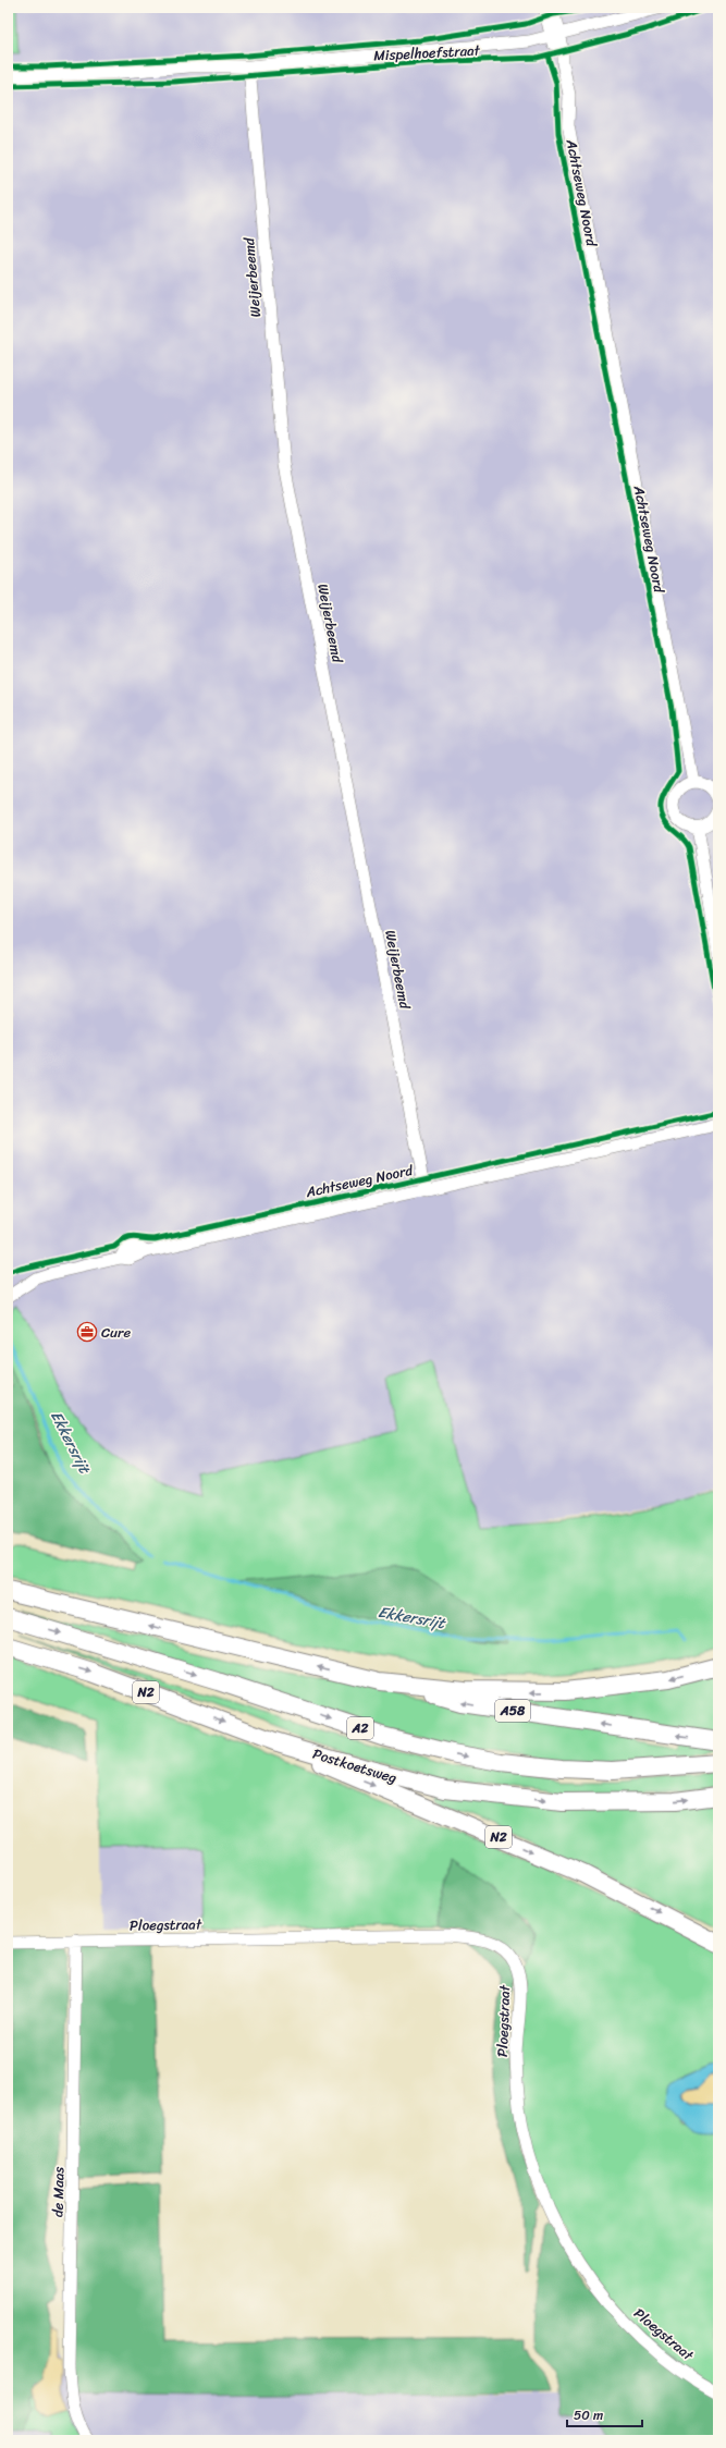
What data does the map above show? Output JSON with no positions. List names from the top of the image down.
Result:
{
  "streets": {
    "highway": [
      "N2",
      "A58",
      "A2",
      "Postkoetsweg"
    ],
    "street": [
      "Mispelhoefstraat",
      "Achtseweg Noord",
      "Weijerbeemd",
      "Ploegstraat",
      "de Maas"
    ]
  },
  "crossings": [
    ["Mispelhoefstraat", "Achtseweg Noord"],
    ["Mispelhoefstraat", "Weijerbeemd"],
    ["Achtseweg Noord", "Weijerbeemd"],
    ["N2", "Postkoetsweg"],
    ["Ploegstraat", "de Maas"]
  ],
  "water": ["Ekkersrijt"],
  "places": {
    "office": ["Cure"]
  },
  "scale_bar": "50 m"
}
